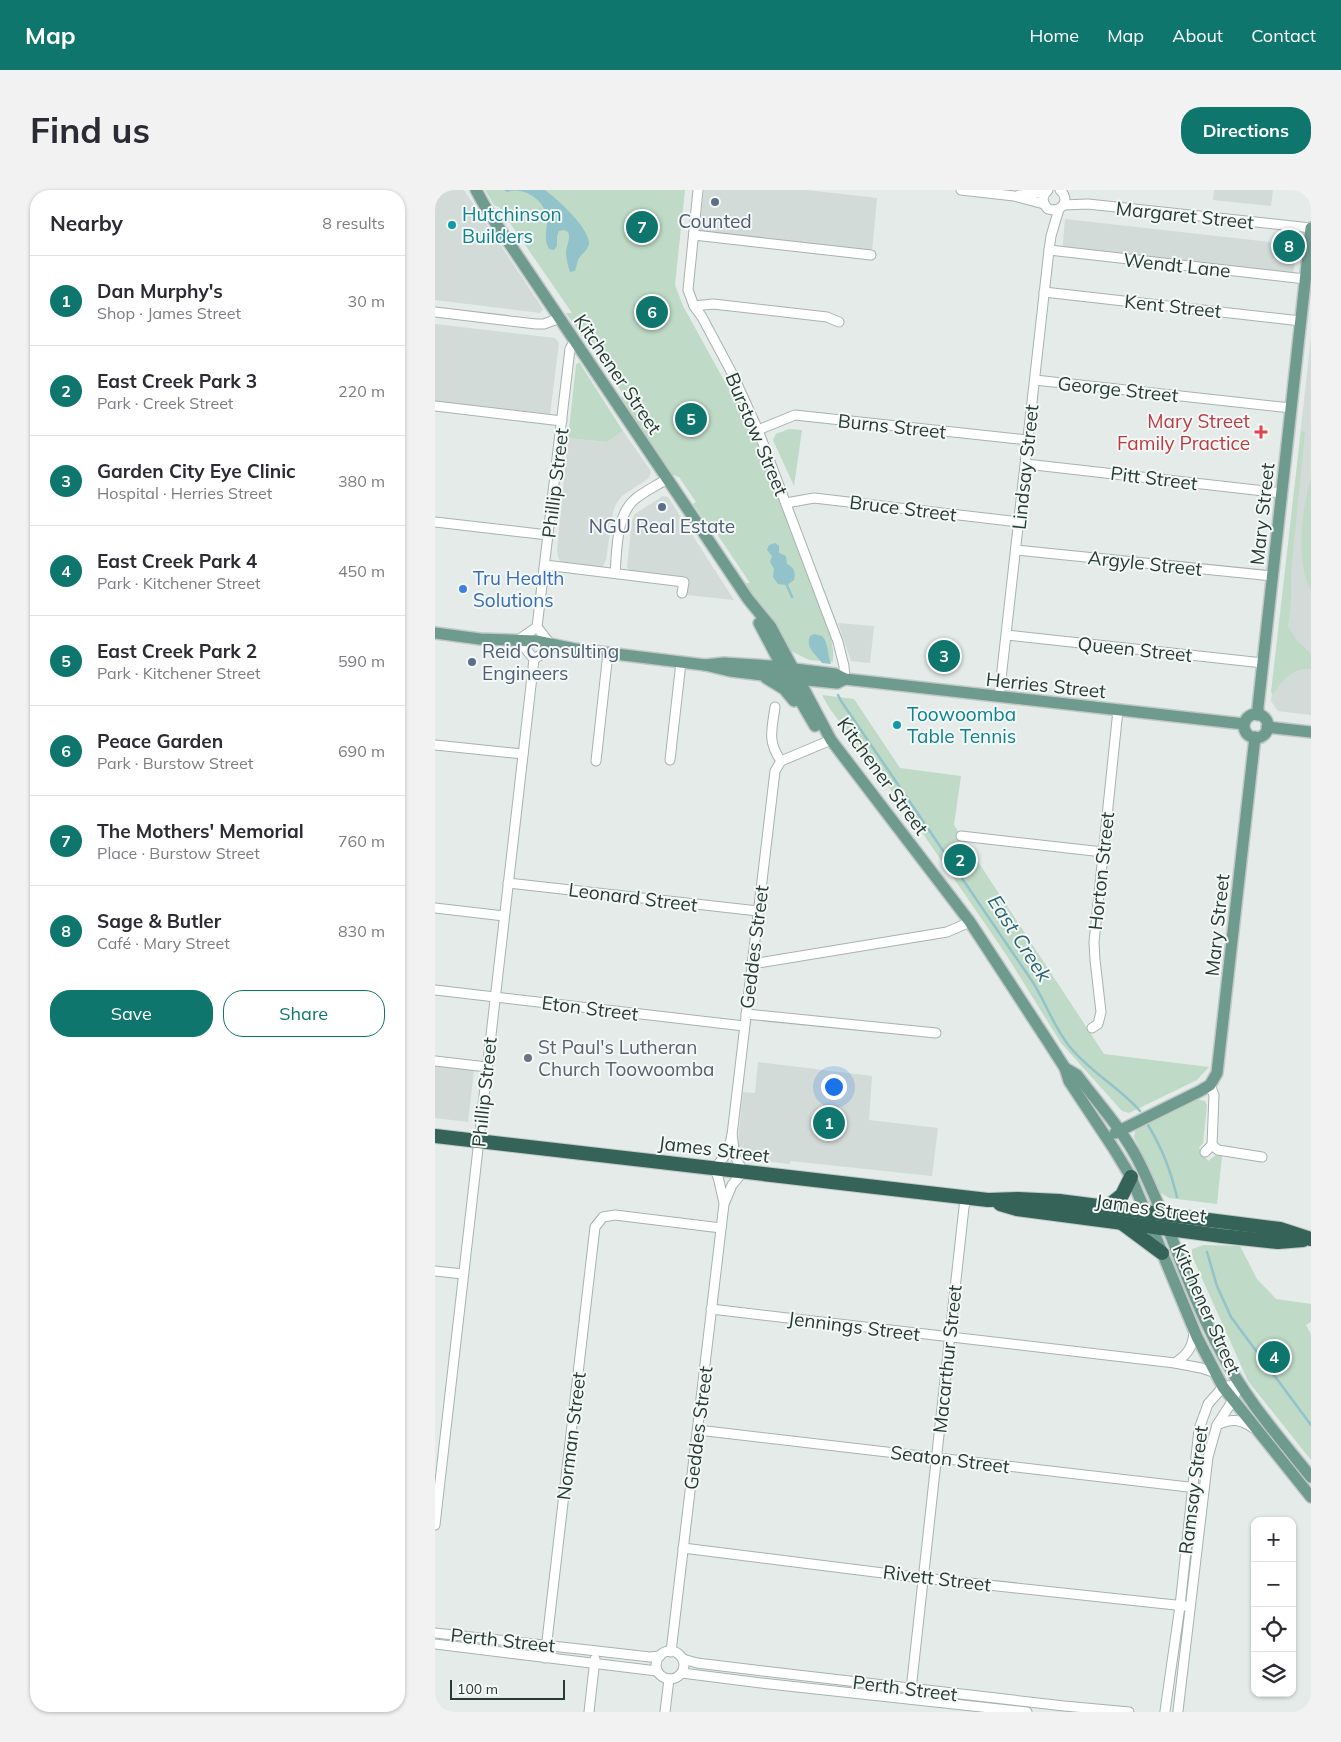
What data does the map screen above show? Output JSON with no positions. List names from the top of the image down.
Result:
{
  "streets": {
    "highway": ["James Street"],
    "main road": ["Kitchener Street", "Mary Street", "Herries Street"],
    "street": [
      "Margaret Street",
      "Wendt Lane",
      "Kent Street",
      "George Street",
      "Burns Street",
      "Burstow Street",
      "Lindsay Street",
      "Pitt Street",
      "Phillip Street",
      "Bruce Street",
      "Argyle Street",
      "Queen Street",
      "Horton Street",
      "Leonard Street",
      "Geddes Street",
      "Eton Street",
      "Jennings Street",
      "Macarthur Street",
      "Norman Street",
      "Seaton Street",
      "Ramsay Street",
      "Rivett Street",
      "Perth Street"
    ]
  },
  "crossings": [
    ["Margaret Street", "Lindsay Street"],
    ["Margaret Street", "Mary Street"],
    ["Wendt Lane", "Lindsay Street"],
    ["Wendt Lane", "Mary Street"],
    ["Kent Street", "Lindsay Street"],
    ["Kent Street", "Mary Street"],
    ["Kitchener Street", "Phillip Street"],
    ["Kitchener Street", "Herries Street"],
    ["Kitchener Street", "James Street"],
    ["Kitchener Street", "Jennings Street"],
    ["Kitchener Street", "Ramsay Street"],
    ["George Street", "Lindsay Street"],
    ["George Street", "Mary Street"],
    ["Burns Street", "Burstow Street"],
    ["Burns Street", "Lindsay Street"],
    ["Burstow Street", "Bruce Street"],
    ["Burstow Street", "Herries Street"],
    ["Lindsay Street", "Pitt Street"],
    ["Lindsay Street", "Bruce Street"],
    ["Lindsay Street", "Argyle Street"],
    ["Lindsay Street", "Queen Street"],
    ["Lindsay Street", "Herries Street"],
    ["Pitt Street", "Mary Street"],
    ["Phillip Street", "Leonard Street"],
    ["Phillip Street", "Eton Street"],
    ["Phillip Street", "James Street"],
    ["Mary Street", "Argyle Street"],
    ["Mary Street", "Queen Street"],
    ["Mary Street", "Herries Street"],
    ["Herries Street", "Horton Street"],
    ["Leonard Street", "Geddes Street"],
    ["Geddes Street", "Eton Street"],
    ["Geddes Street", "James Street"],
    ["Geddes Street", "Jennings Street"],
    ["Geddes Street", "Norman Street"],
    ["Geddes Street", "Seaton Street"],
    ["Geddes Street", "Rivett Street"],
    ["Geddes Street", "Perth Street"],
    ["James Street", "Macarthur Street"],
    ["Jennings Street", "Macarthur Street"],
    ["Macarthur Street", "Seaton Street"],
    ["Macarthur Street", "Rivett Street"],
    ["Macarthur Street", "Perth Street"],
    ["Norman Street", "Perth Street"],
    ["Seaton Street", "Ramsay Street"],
    ["Ramsay Street", "Rivett Street"]
  ],
  "water": ["East Creek"],
  "places": {
    "other": [
      "Counted",
      "Hutchinson Builders",
      "NGU Real Estate",
      "Tru Health Solutions",
      "Reid Consulting Engineers",
      "Toowoomba Table Tennis",
      "St Paul's Lutheran Church Toowoomba"
    ],
    "health": ["Mary Street Family Practice"]
  },
  "scale_bar": "100 m",
  "page": {
    "header": "Map",
    "nav": [
      "Home",
      "Map",
      "About",
      "Contact"
    ],
    "buttons": [
      "Directions",
      ["Save", "Share"]
    ],
    "title": "Find us",
    "heading": ["Nearby", "8 results"],
    "pins": [
      "7",
      "8",
      "6",
      "5",
      "3",
      "2",
      "1",
      "4"
    ],
    "list": [
      {
        "mark": "1",
        "name": "Dan Murphy's",
        "note": "Shop · James Street",
        "value": "30 m"
      },
      {
        "mark": "2",
        "name": "East Creek Park 3",
        "note": "Park · Creek Street",
        "value": "220 m"
      },
      {
        "mark": "3",
        "name": "Garden City Eye Clinic",
        "note": "Hospital · Herries Street",
        "value": "380 m"
      },
      {
        "mark": "4",
        "name": "East Creek Park 4",
        "note": "Park · Kitchener Street",
        "value": "450 m"
      },
      {
        "mark": "5",
        "name": "East Creek Park 2",
        "note": "Park · Kitchener Street",
        "value": "590 m"
      },
      {
        "mark": "6",
        "name": "Peace Garden",
        "note": "Park · Burstow Street",
        "value": "690 m"
      },
      {
        "mark": "7",
        "name": "The Mothers' Memorial",
        "note": "Place · Burstow Street",
        "value": "760 m"
      },
      {
        "mark": "8",
        "name": "Sage & Butler",
        "note": "Café · Mary Street",
        "value": "830 m"
      }
    ],
    "map_buttons": ["+", "−"],
    "scale": "100 m"
  }
}
